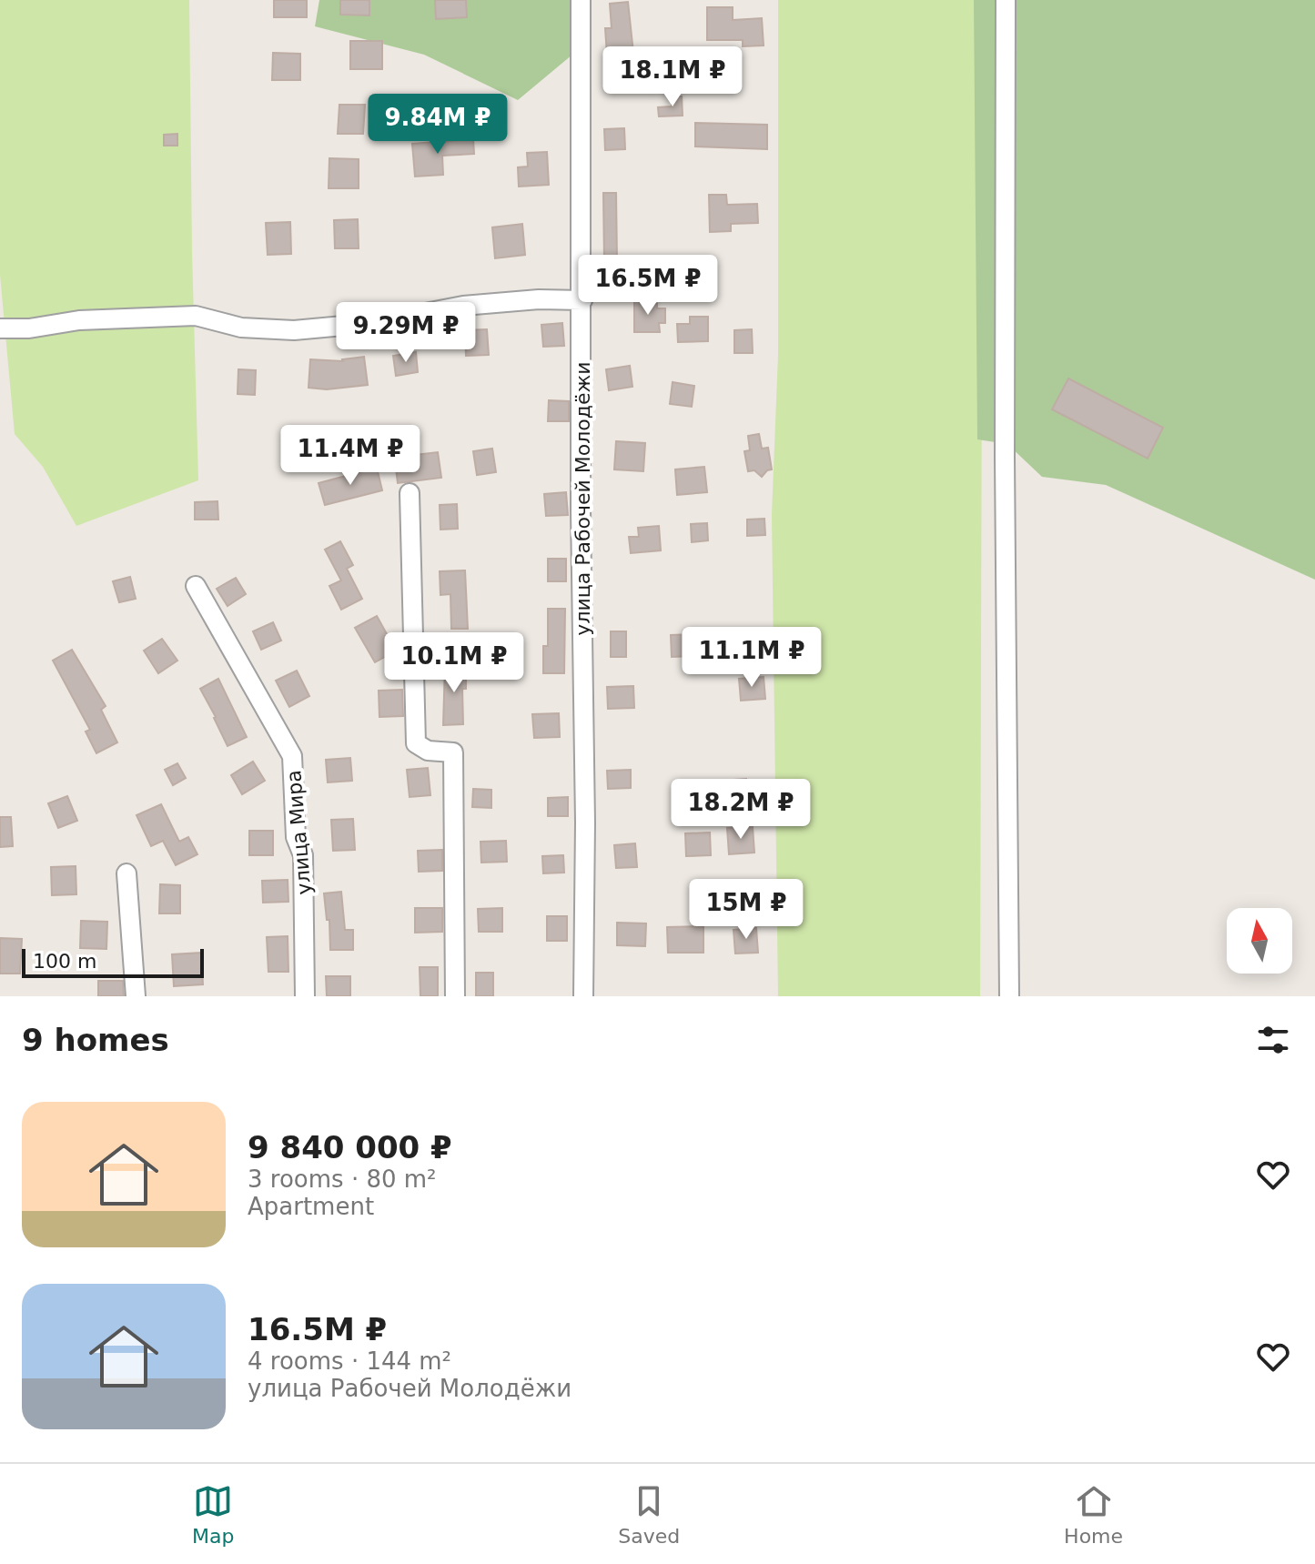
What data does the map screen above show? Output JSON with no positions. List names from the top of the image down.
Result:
{
  "streets": {
    "street": ["улица Рабочей Молодёжи", "улица Мира"]
  },
  "scale_bar": "100 m",
  "north": "top",
  "page": {
    "price": [
      "18.1M ₽",
      "9.84M ₽",
      "16.5M ₽",
      "9.29M ₽",
      "11.4M ₽",
      "11.1M ₽",
      "10.1M ₽",
      "18.2M ₽",
      "15M ₽"
    ],
    "scale": "100 m",
    "heading": "9 homes",
    "list": [
      {
        "name": "9 840 000 ₽",
        "note": "3 rooms · 80 m² · Apartment"
      },
      {
        "name": "16.5M ₽",
        "note": "4 rooms · 144 m² · улица Рабочей Молодёжи"
      }
    ],
    "tabs": ["Map", "Saved", "Home"]
  }
}
